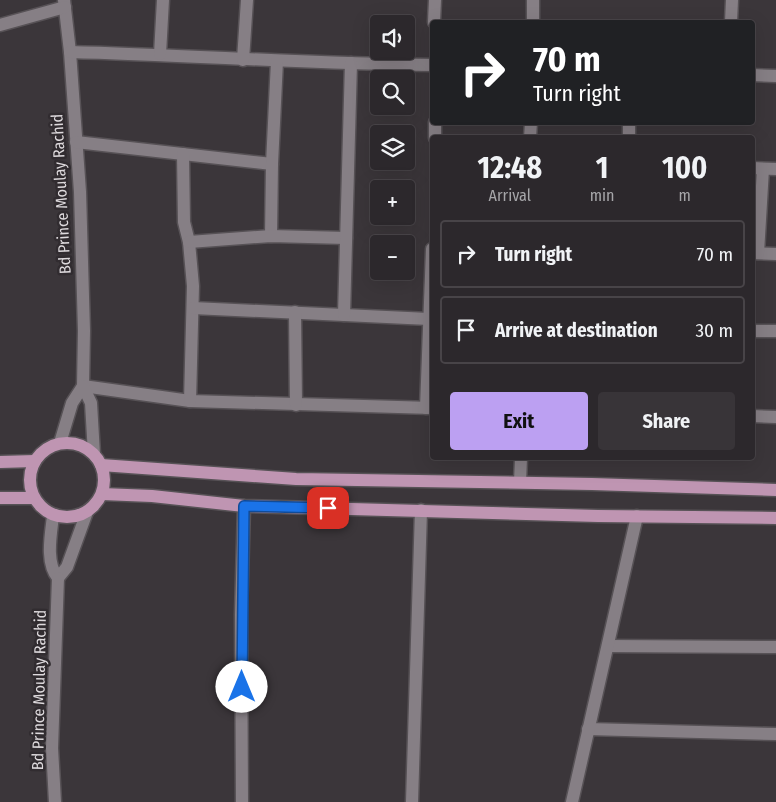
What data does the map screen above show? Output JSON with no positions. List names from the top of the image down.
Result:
{
  "streets": {
    "street": ["Bd Prince Moulay Rachid"]
  },
  "page": {
    "map_buttons": ["+", "−"],
    "turn": ["70 m", "Turn right"],
    "eta": [
      "12:48",
      "Arrival",
      "1",
      "min",
      "100",
      "m"
    ],
    "list": [
      {
        "name": "Turn right",
        "value": "70 m"
      },
      {
        "name": "Arrive at destination",
        "value": "30 m"
      }
    ],
    "buttons": ["Exit", "Share"]
  }
}
